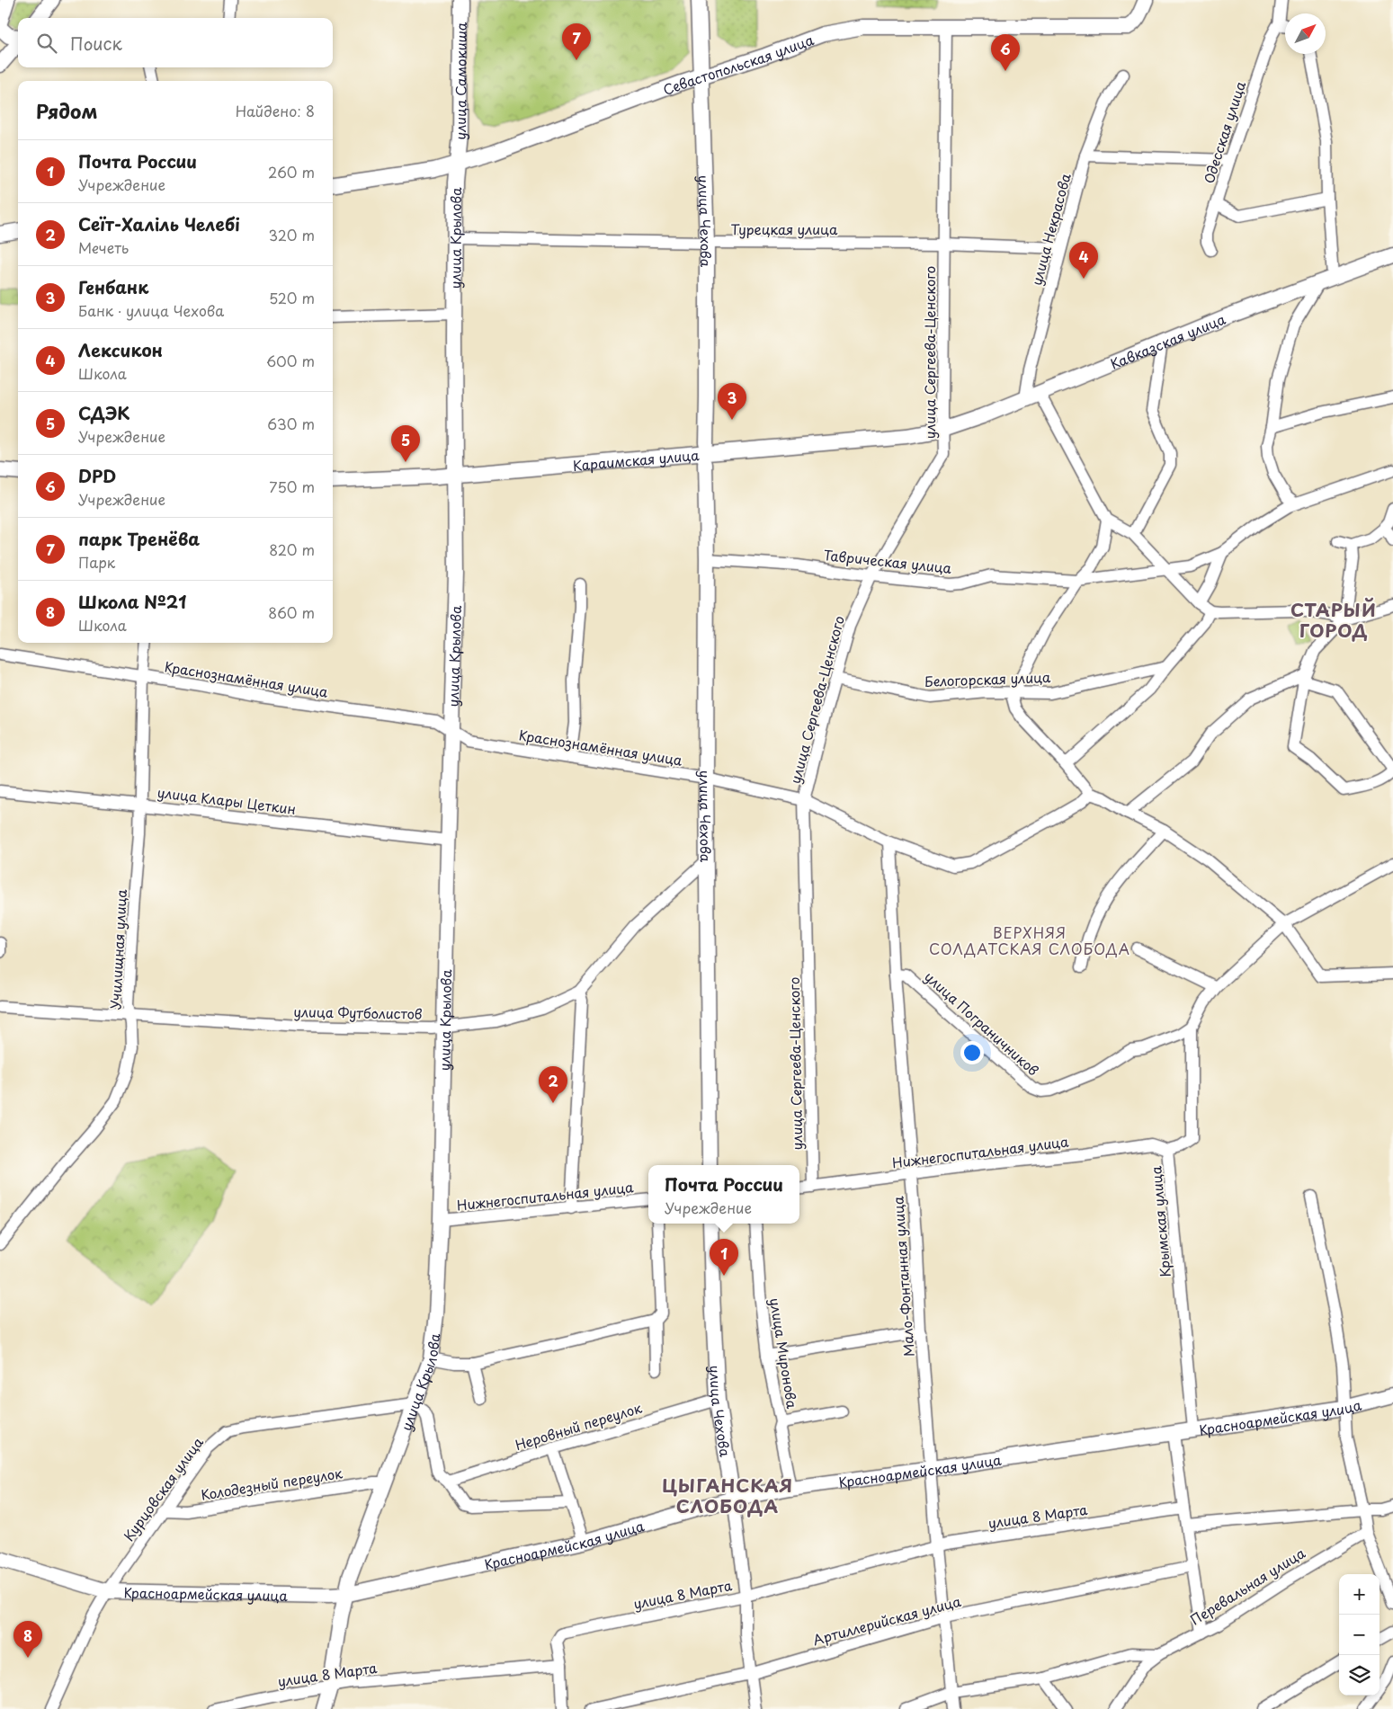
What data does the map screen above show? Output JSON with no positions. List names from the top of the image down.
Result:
{
  "streets": {
    "main road": [
      "Севастопольская улица",
      "улица Самокиша",
      "улица Чехова",
      "улица Крылова",
      "Кавказская улица",
      "Караимская улица",
      "Красноармейская улица"
    ],
    "street": [
      "Одесская улица",
      "Турецкая улица",
      "улица Некрасова",
      "улица Сергеева-Ценского",
      "Таврическая улица",
      "Краснознамённая улица",
      "Белогорская улица",
      "улица Клары Цеткин",
      "Училищная улица",
      "улица Футболистов",
      "улица Пограничников",
      "Нижнегоспитальная улица",
      "Крымская улица",
      "Мало-Фонтанная улица",
      "улица Миронова",
      "Неровный переулок",
      "Колодезный переулок",
      "Курцовская улица",
      "улица 8 Марта",
      "Перевальная улица",
      "Артиллерийская улица"
    ]
  },
  "crossings": [
    ["Севастопольская улица", "улица Самокиша"],
    ["Севастопольская улица", "улица Чехова"],
    ["Севастопольская улица", "улица Крылова"],
    ["Севастопольская улица", "улица Сергеева-Ценского"],
    ["улица Самокиша", "улица Крылова"],
    ["улица Чехова", "Турецкая улица"],
    ["улица Чехова", "Таврическая улица"],
    ["улица Чехова", "Краснознамённая улица"],
    ["улица Чехова", "улица Футболистов"],
    ["улица Чехова", "Красноармейская улица"],
    ["улица Чехова", "Неровный переулок"],
    ["улица Чехова", "улица 8 Марта"],
    ["улица Чехова", "Артиллерийская улица"],
    ["Турецкая улица", "улица Некрасова"],
    ["Турецкая улица", "улица Крылова"],
    ["Турецкая улица", "улица Сергеева-Ценского"],
    ["улица Некрасова", "Кавказская улица"],
    ["улица Крылова", "Караимская улица"],
    ["улица Крылова", "Краснознамённая улица"],
    ["улица Крылова", "улица Клары Цеткин"],
    ["улица Крылова", "улица Футболистов"],
    ["улица Крылова", "Нижнегоспитальная улица"],
    ["улица Крылова", "Красноармейская улица"],
    ["улица Крылова", "Колодезный переулок"],
    ["улица Крылова", "Курцовская улица"],
    ["улица Крылова", "улица 8 Марта"],
    ["Кавказская улица", "улица Сергеева-Ценского"],
    ["Кавказская улица", "Караимская улица"],
    ["улица Сергеева-Ценского", "Караимская улица"],
    ["улица Сергеева-Ценского", "Таврическая улица"],
    ["улица Сергеева-Ценского", "Краснознамённая улица"],
    ["улица Сергеева-Ценского", "Белогорская улица"],
    ["улица Сергеева-Ценского", "Нижнегоспитальная улица"],
    ["Краснознамённая улица", "Училищная улица"],
    ["Краснознамённая улица", "Мало-Фонтанная улица"],
    ["улица Клары Цеткин", "Училищная улица"],
    ["Училищная улица", "улица Футболистов"],
    ["улица Пограничников", "Крымская улица"],
    ["улица Пограничников", "Мало-Фонтанная улица"],
    ["Нижнегоспитальная улица", "Крымская улица"],
    ["Нижнегоспитальная улица", "Мало-Фонтанная улица"],
    ["Крымская улица", "Красноармейская улица"],
    ["Мало-Фонтанная улица", "Красноармейская улица"],
    ["Мало-Фонтанная улица", "улица 8 Марта"],
    ["Мало-Фонтанная улица", "Перевальная улица"],
    ["Мало-Фонтанная улица", "Артиллерийская улица"],
    ["улица Миронова", "Красноармейская улица"],
    ["Красноармейская улица", "Курцовская улица"],
    ["Колодезный переулок", "Курцовская улица"]
  ],
  "districts": ["СТАРЫЙ ГОРОД", "ВЕРХНЯЯ СОЛДАТСКАЯ СЛОБОДА", "ЦЫГАНСКАЯ СЛОБОДА"],
  "north": "top right",
  "page": {
    "search": "Поиск",
    "pins": [
      "7",
      "6",
      "4",
      "3",
      "5",
      "2",
      "1",
      "8"
    ],
    "heading": ["Рядом", "Найдено: 8"],
    "list": [
      {
        "mark": "1",
        "name": "Почта России",
        "note": "Учреждение",
        "value": "260 m"
      },
      {
        "mark": "2",
        "name": "Сеїт-Халіль Челебі",
        "note": "Мечеть",
        "value": "320 m"
      },
      {
        "mark": "3",
        "name": "Генбанк",
        "note": "Банк · улица Чехова",
        "value": "520 m"
      },
      {
        "mark": "4",
        "name": "Лексикон",
        "note": "Школа",
        "value": "600 m"
      },
      {
        "mark": "5",
        "name": "СДЭК",
        "note": "Учреждение",
        "value": "630 m"
      },
      {
        "mark": "6",
        "name": "DPD",
        "note": "Учреждение",
        "value": "750 m"
      },
      {
        "mark": "7",
        "name": "парк Тренёва",
        "note": "Парк",
        "value": "820 m"
      },
      {
        "mark": "8",
        "name": "Школа №21",
        "note": "Школа",
        "value": "860 m"
      }
    ],
    "popup": ["Почта России", "Учреждение"],
    "map_buttons": ["+", "−"]
  }
}
